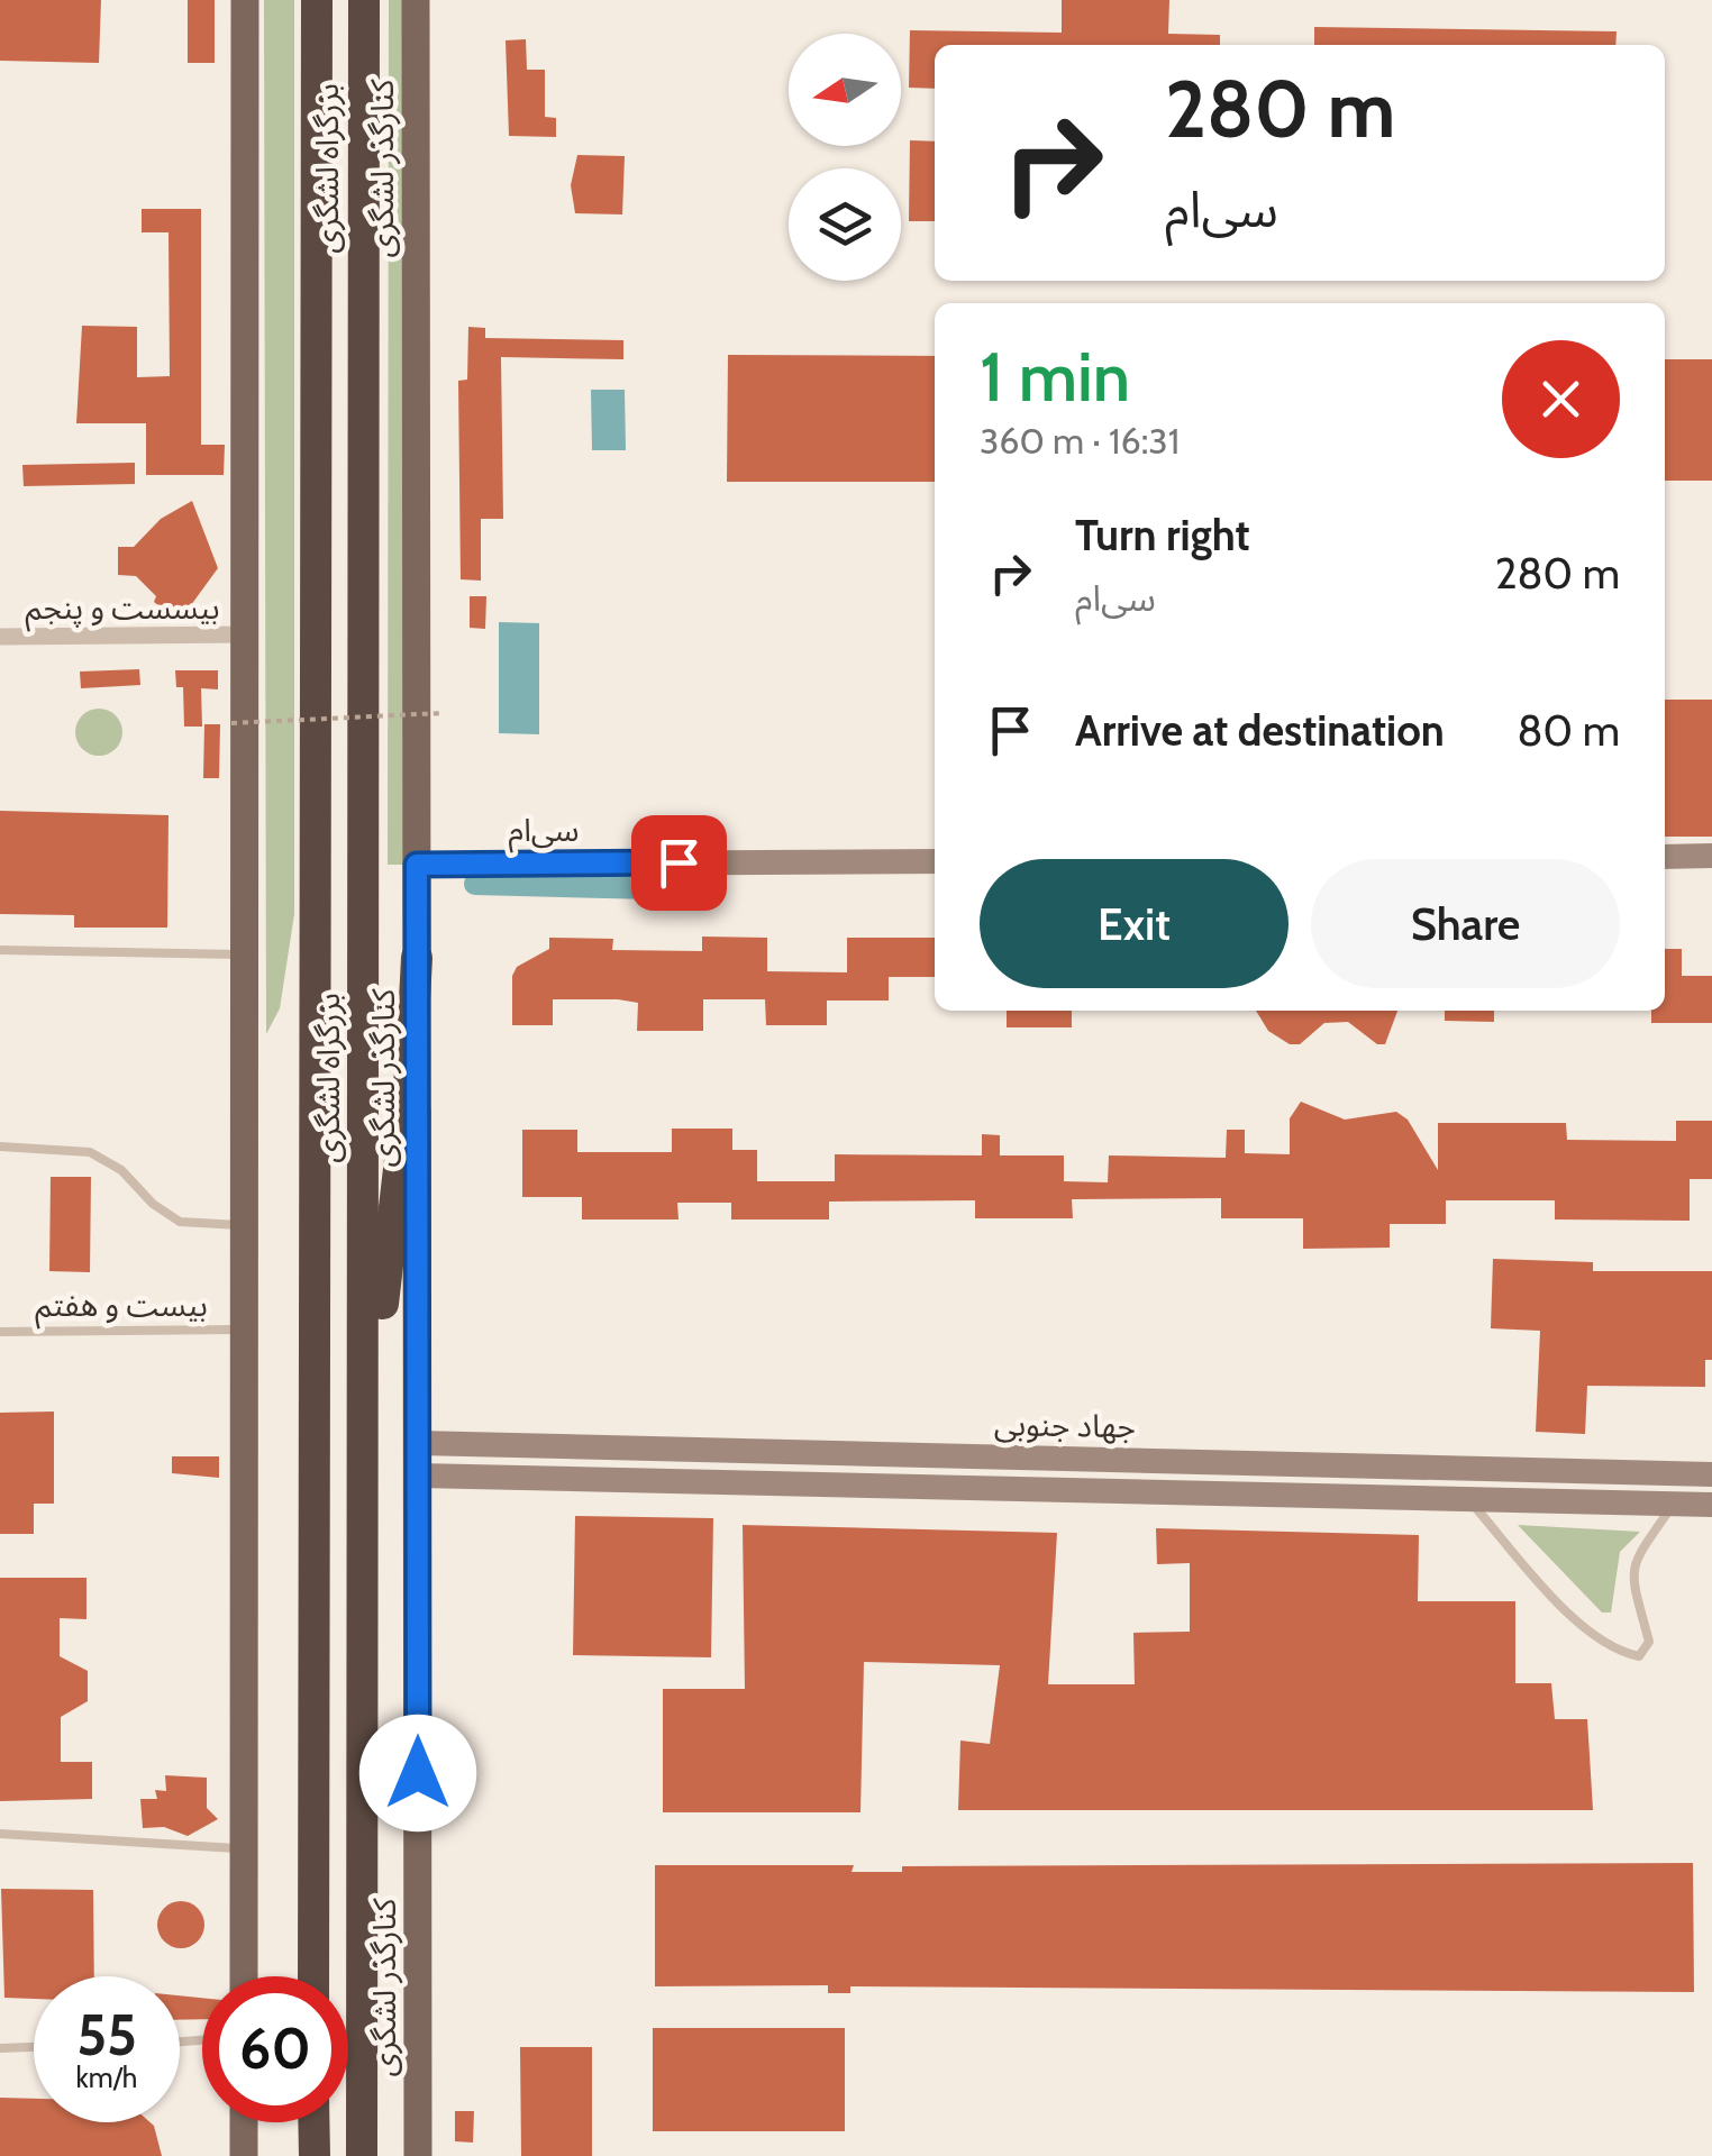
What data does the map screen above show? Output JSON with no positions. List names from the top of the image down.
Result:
{
  "streets": {
    "highway": ["بزرگراه لشگری"],
    "main road": ["کنارگذر لشگری"],
    "street": ["بیسست و پنجم", "سی‌ام", "جهاد جنوبی"],
    "lane": ["بیست و هفتم"]
  },
  "crossings": [
    ["کنارگذر لشگری", "سی‌ام"],
    ["کنارگذر لشگری", "جهاد جنوبی"]
  ],
  "north": "left",
  "page": {
    "turn": ["280 m", "سی‌ام"],
    "heading": ["1 min", "360 m · 16:31"],
    "list": [
      {
        "name": "Turn right",
        "note": "سی‌ام",
        "value": "280 m"
      },
      {
        "name": "Arrive at destination",
        "value": "80 m"
      }
    ],
    "buttons": ["Exit", "Share"],
    "speed": "55 km/h",
    "limit": "60"
  }
}
